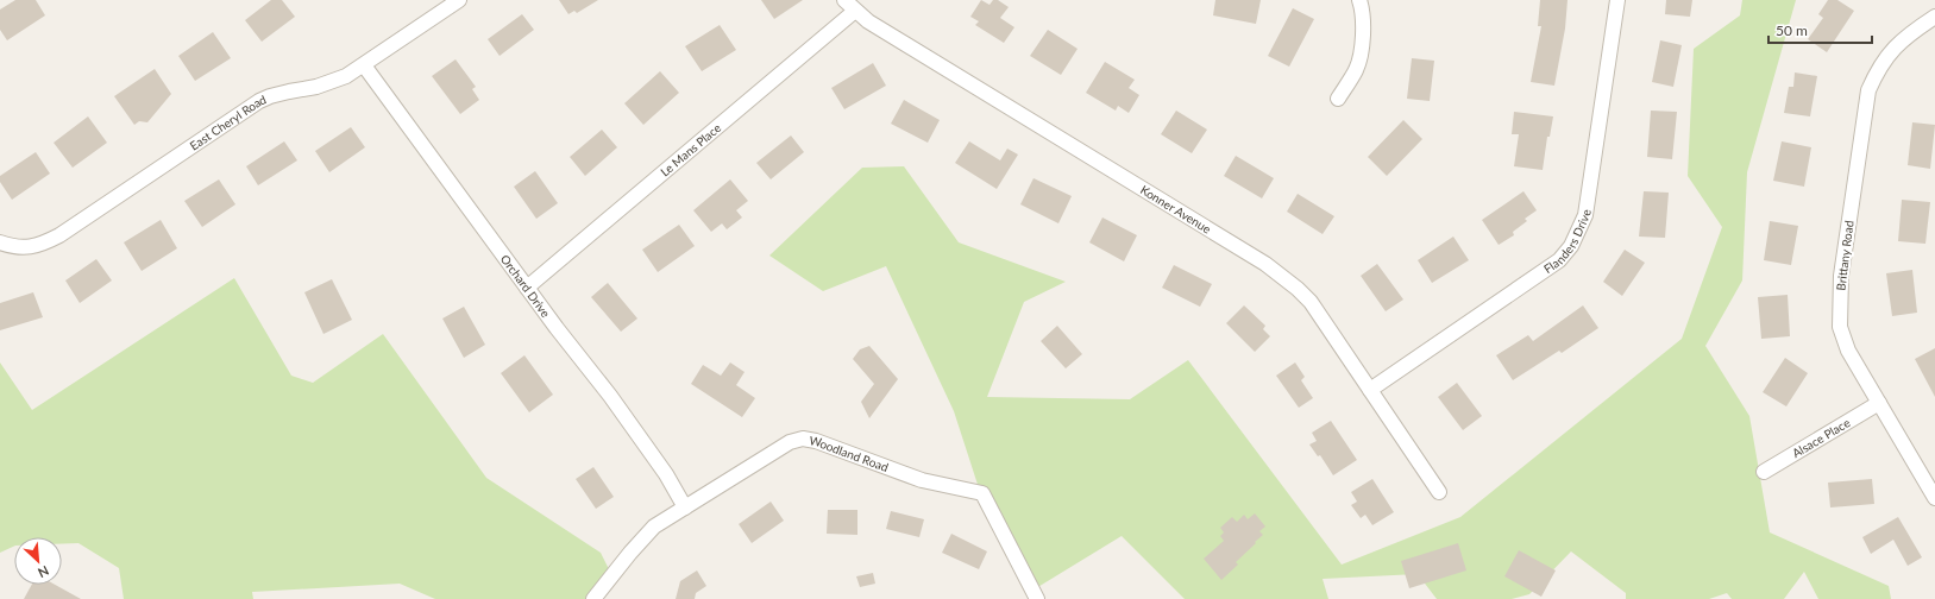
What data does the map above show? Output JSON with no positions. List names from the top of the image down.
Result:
{
  "streets": {
    "street": [
      "East Cheryl Road",
      "Le Mans Place",
      "Konner Avenue",
      "Flanders Drive",
      "Brittany Road",
      "Orchard Drive",
      "Alsace Place",
      "Woodland Road"
    ]
  },
  "crossings": [
    ["East Cheryl Road", "Orchard Drive"],
    ["Le Mans Place", "Konner Avenue"],
    ["Le Mans Place", "Orchard Drive"],
    ["Konner Avenue", "Flanders Drive"],
    ["Brittany Road", "Alsace Place"],
    ["Orchard Drive", "Woodland Road"]
  ],
  "scale_bar": "50 m",
  "north": "bottom right"
}
